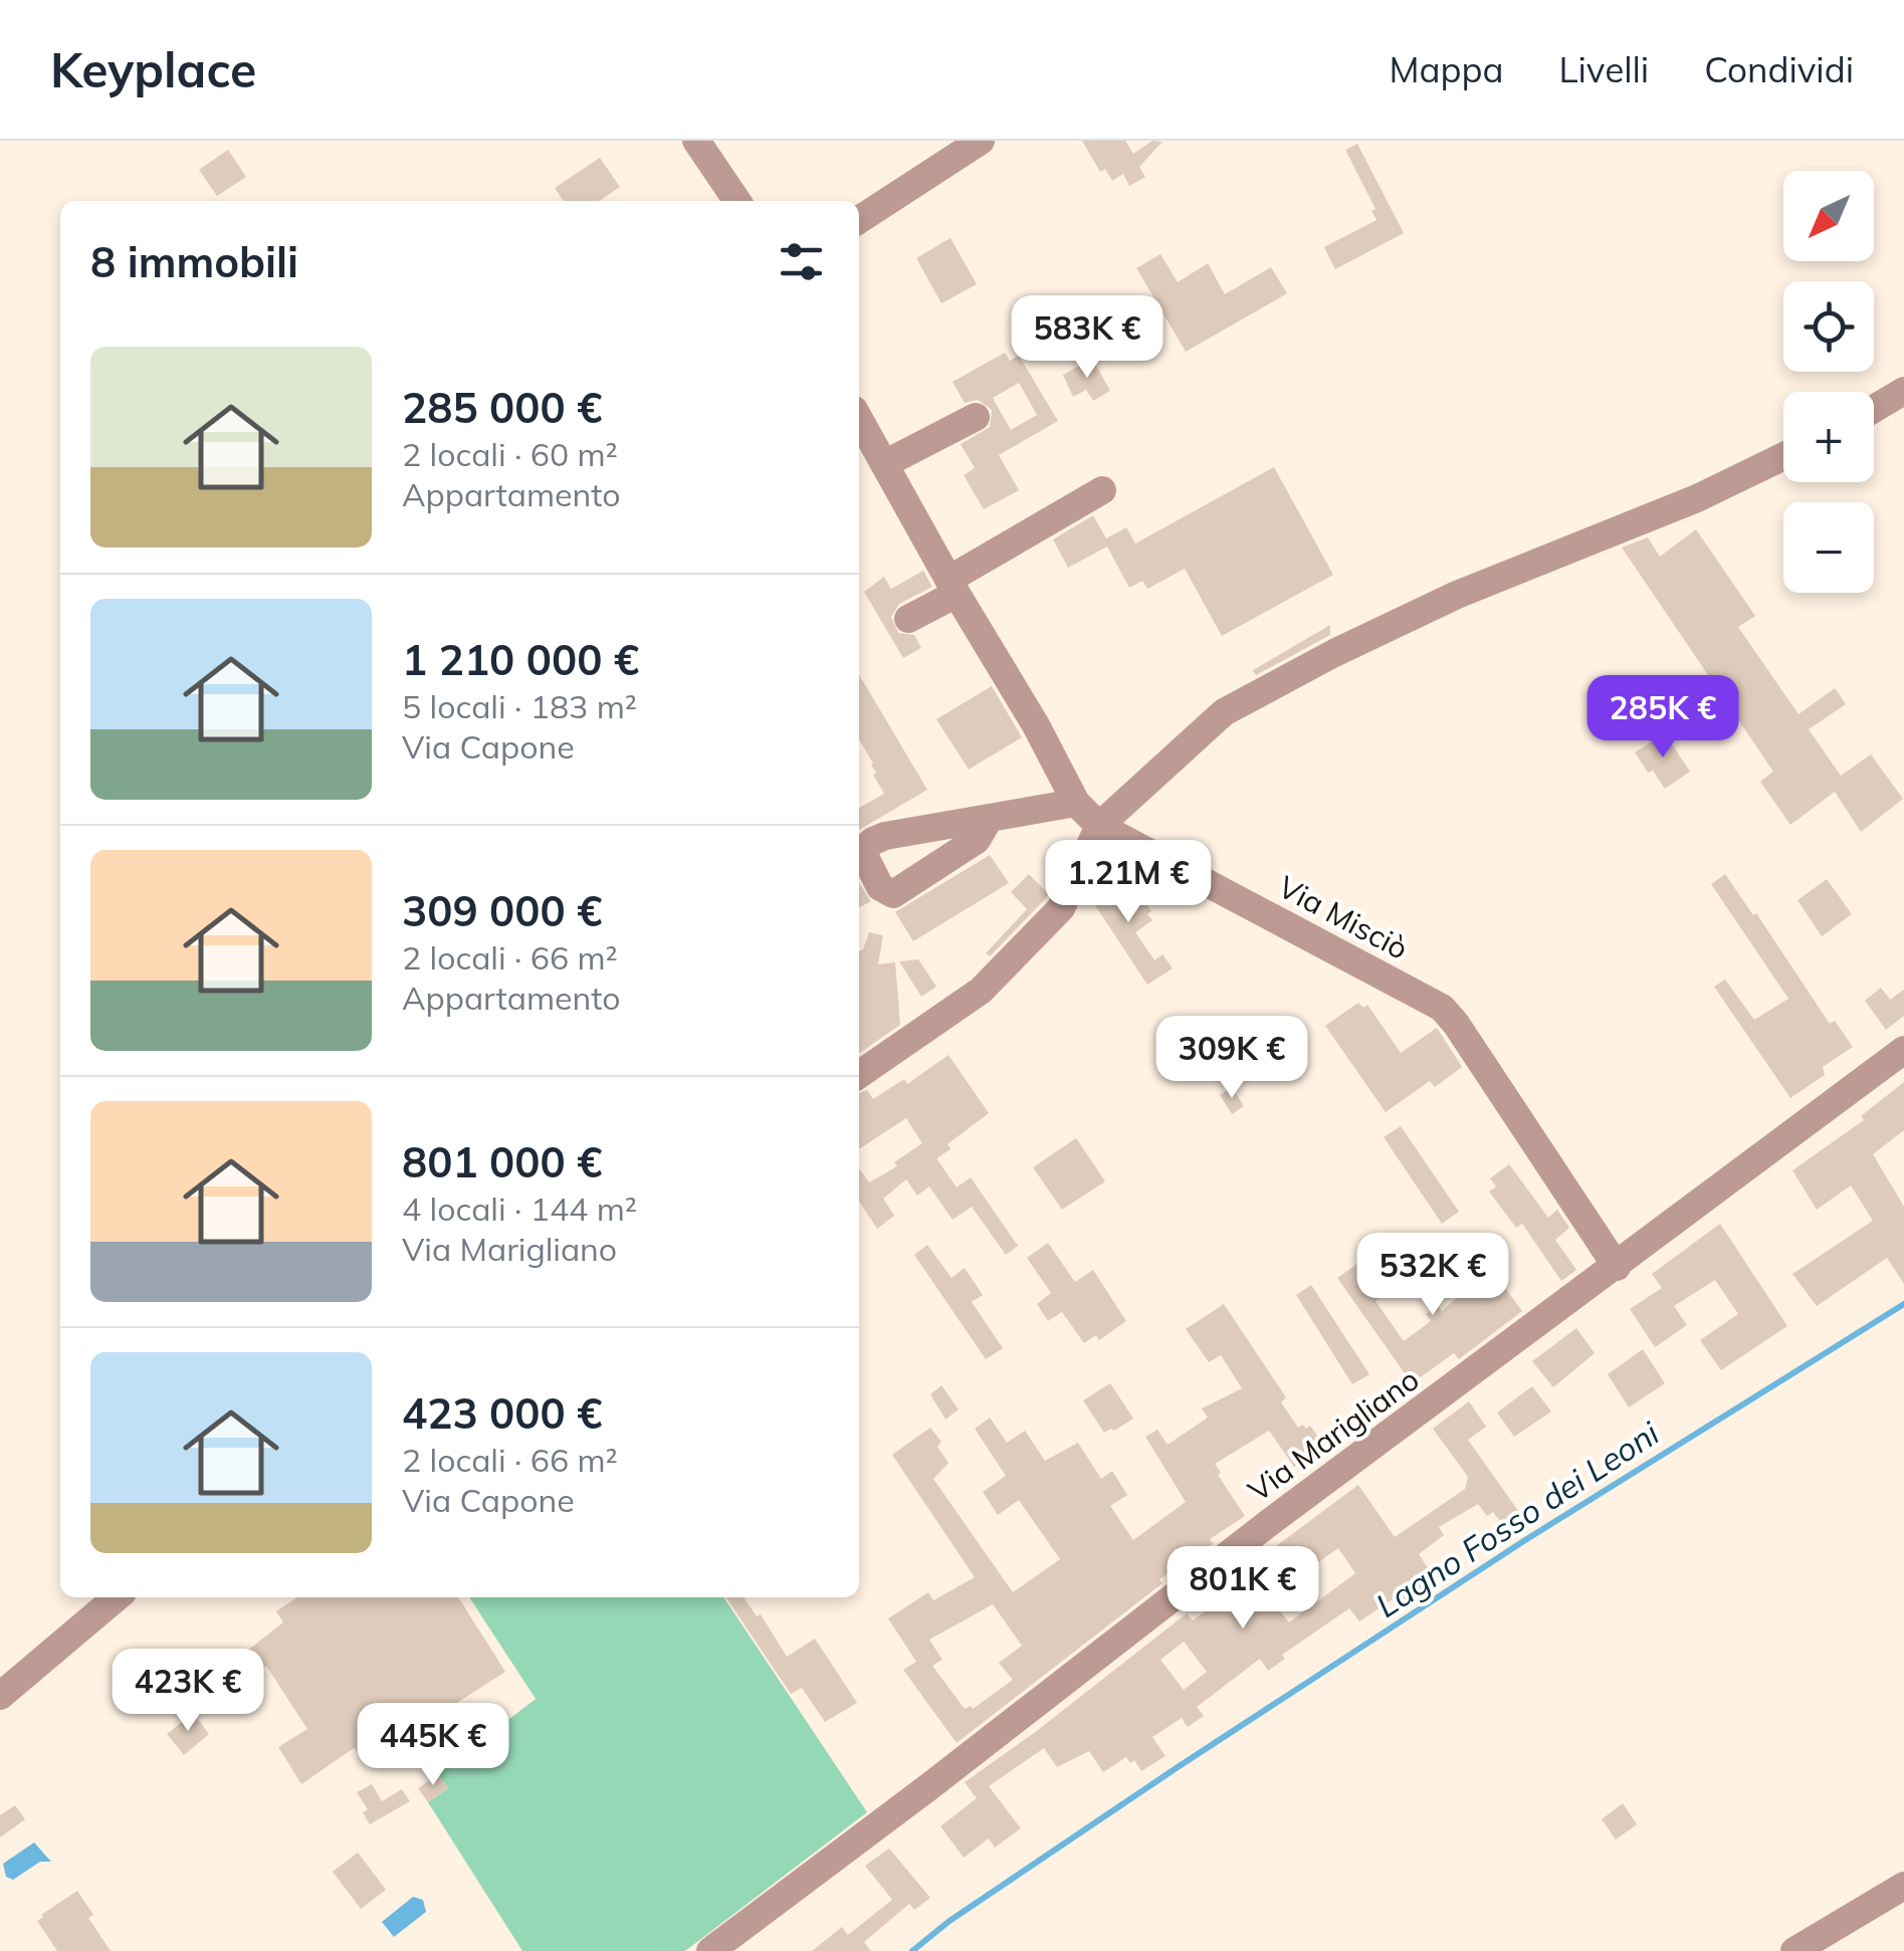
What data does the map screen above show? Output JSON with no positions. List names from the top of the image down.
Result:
{
  "streets": {
    "street": ["Via Misciò", "Via Marigliano"]
  },
  "crossings": [
    ["Via Misciò", "Via Marigliano"]
  ],
  "water": ["Lagno Fosso dei Leoni"],
  "north": "bottom left",
  "page": {
    "header": "Keyplace",
    "nav": ["Mappa", "Livelli", "Condividi"],
    "map_buttons": ["+", "−"],
    "heading": "8 immobili",
    "price": [
      "583K €",
      "285K €",
      "1.21M €",
      "309K €",
      "532K €",
      "801K €",
      "423K €",
      "445K €"
    ],
    "list": [
      {
        "name": "285 000 €",
        "note": "2 locali · 60 m² · Appartamento"
      },
      {
        "name": "1 210 000 €",
        "note": "5 locali · 183 m² · Via Capone"
      },
      {
        "name": "309 000 €",
        "note": "2 locali · 66 m² · Appartamento"
      },
      {
        "name": "801 000 €",
        "note": "4 locali · 144 m² · Via Marigliano"
      },
      {
        "name": "423 000 €",
        "note": "2 locali · 66 m² · Via Capone"
      }
    ]
  }
}
